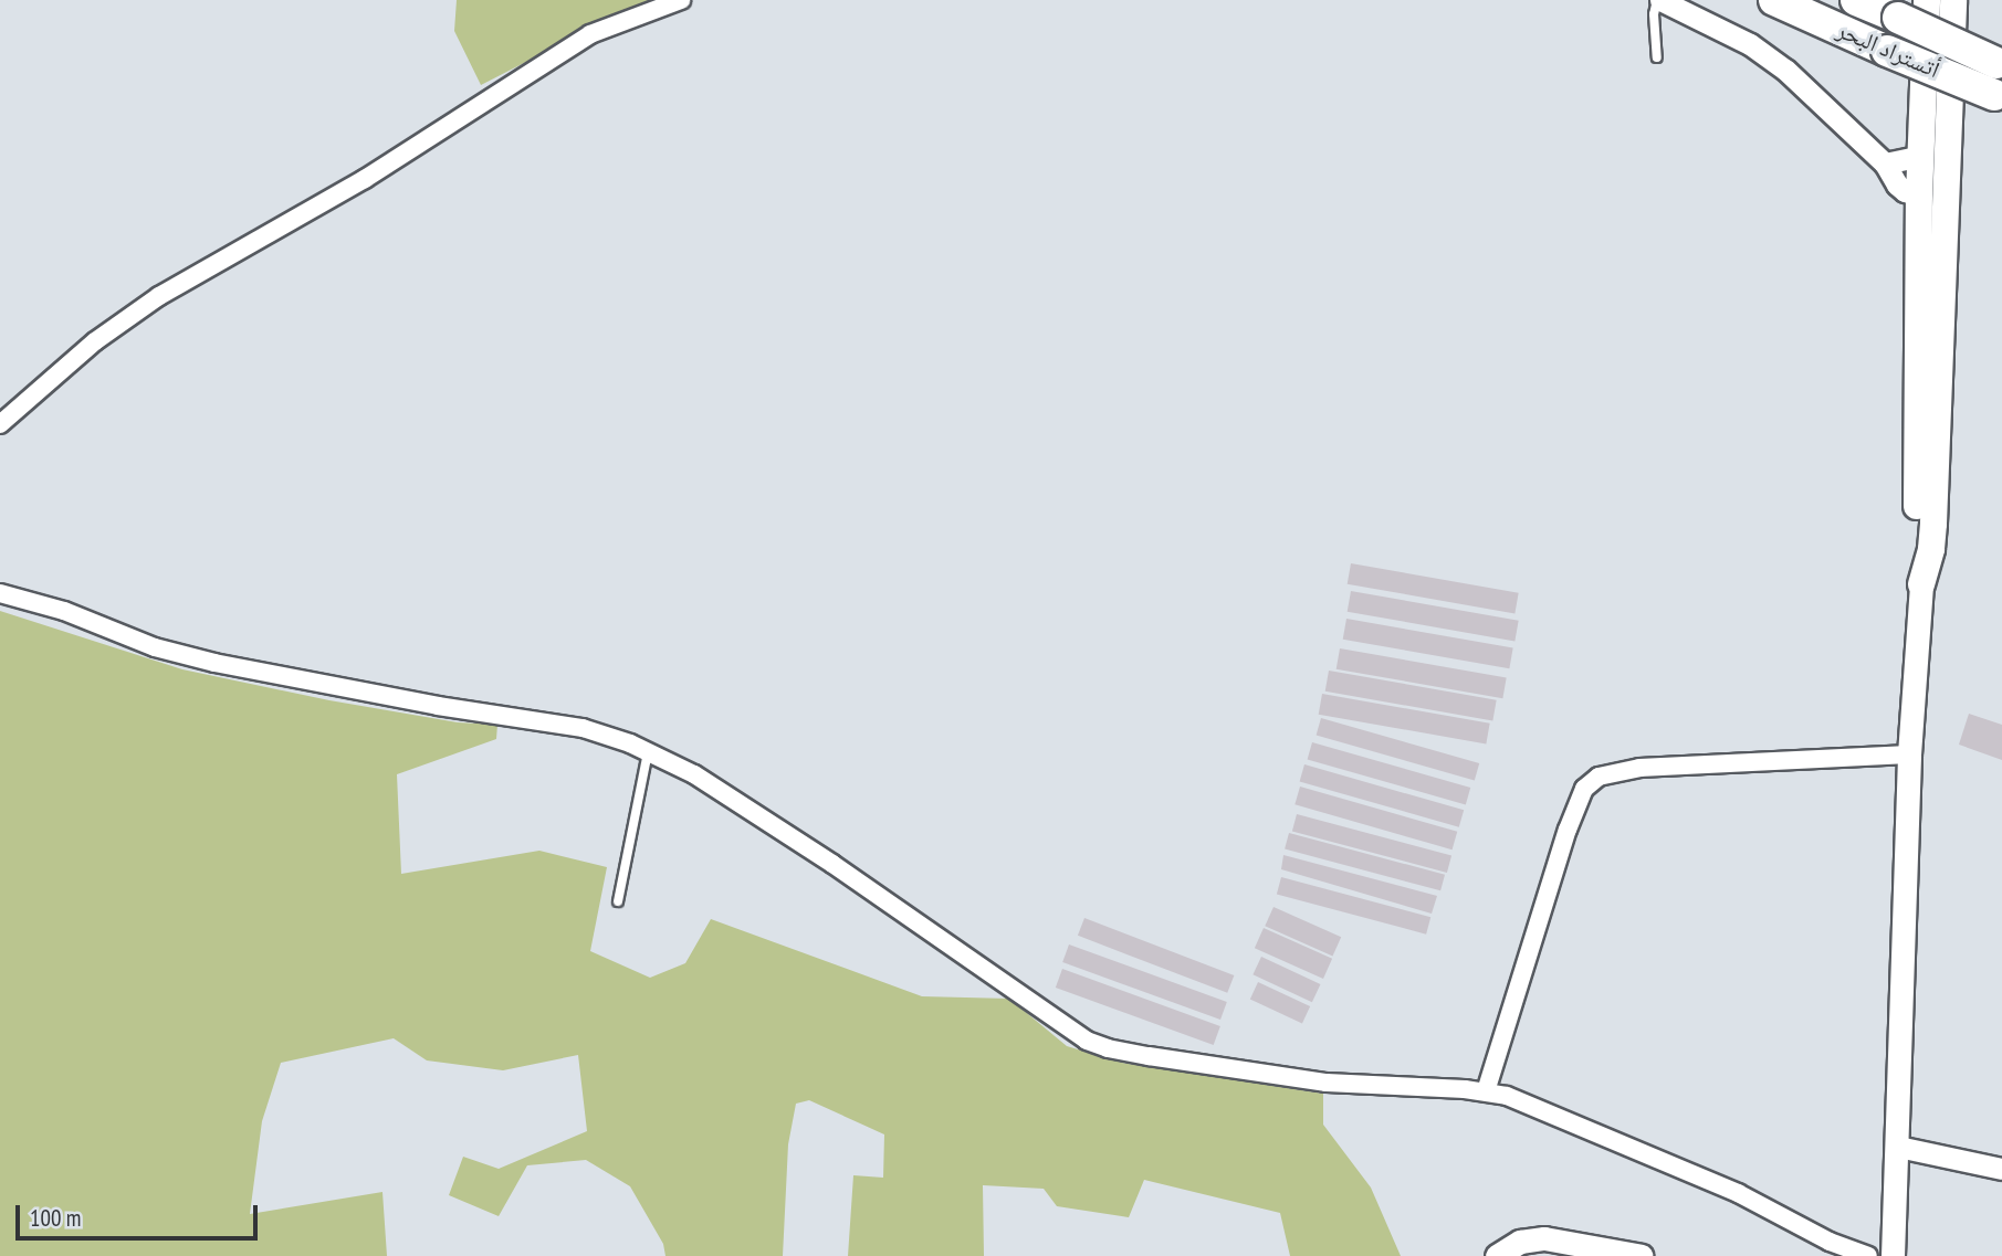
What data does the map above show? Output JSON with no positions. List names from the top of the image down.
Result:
{
  "streets": {
    "highway": ["أتستراد البحر"]
  },
  "scale_bar": "100 m"
}
